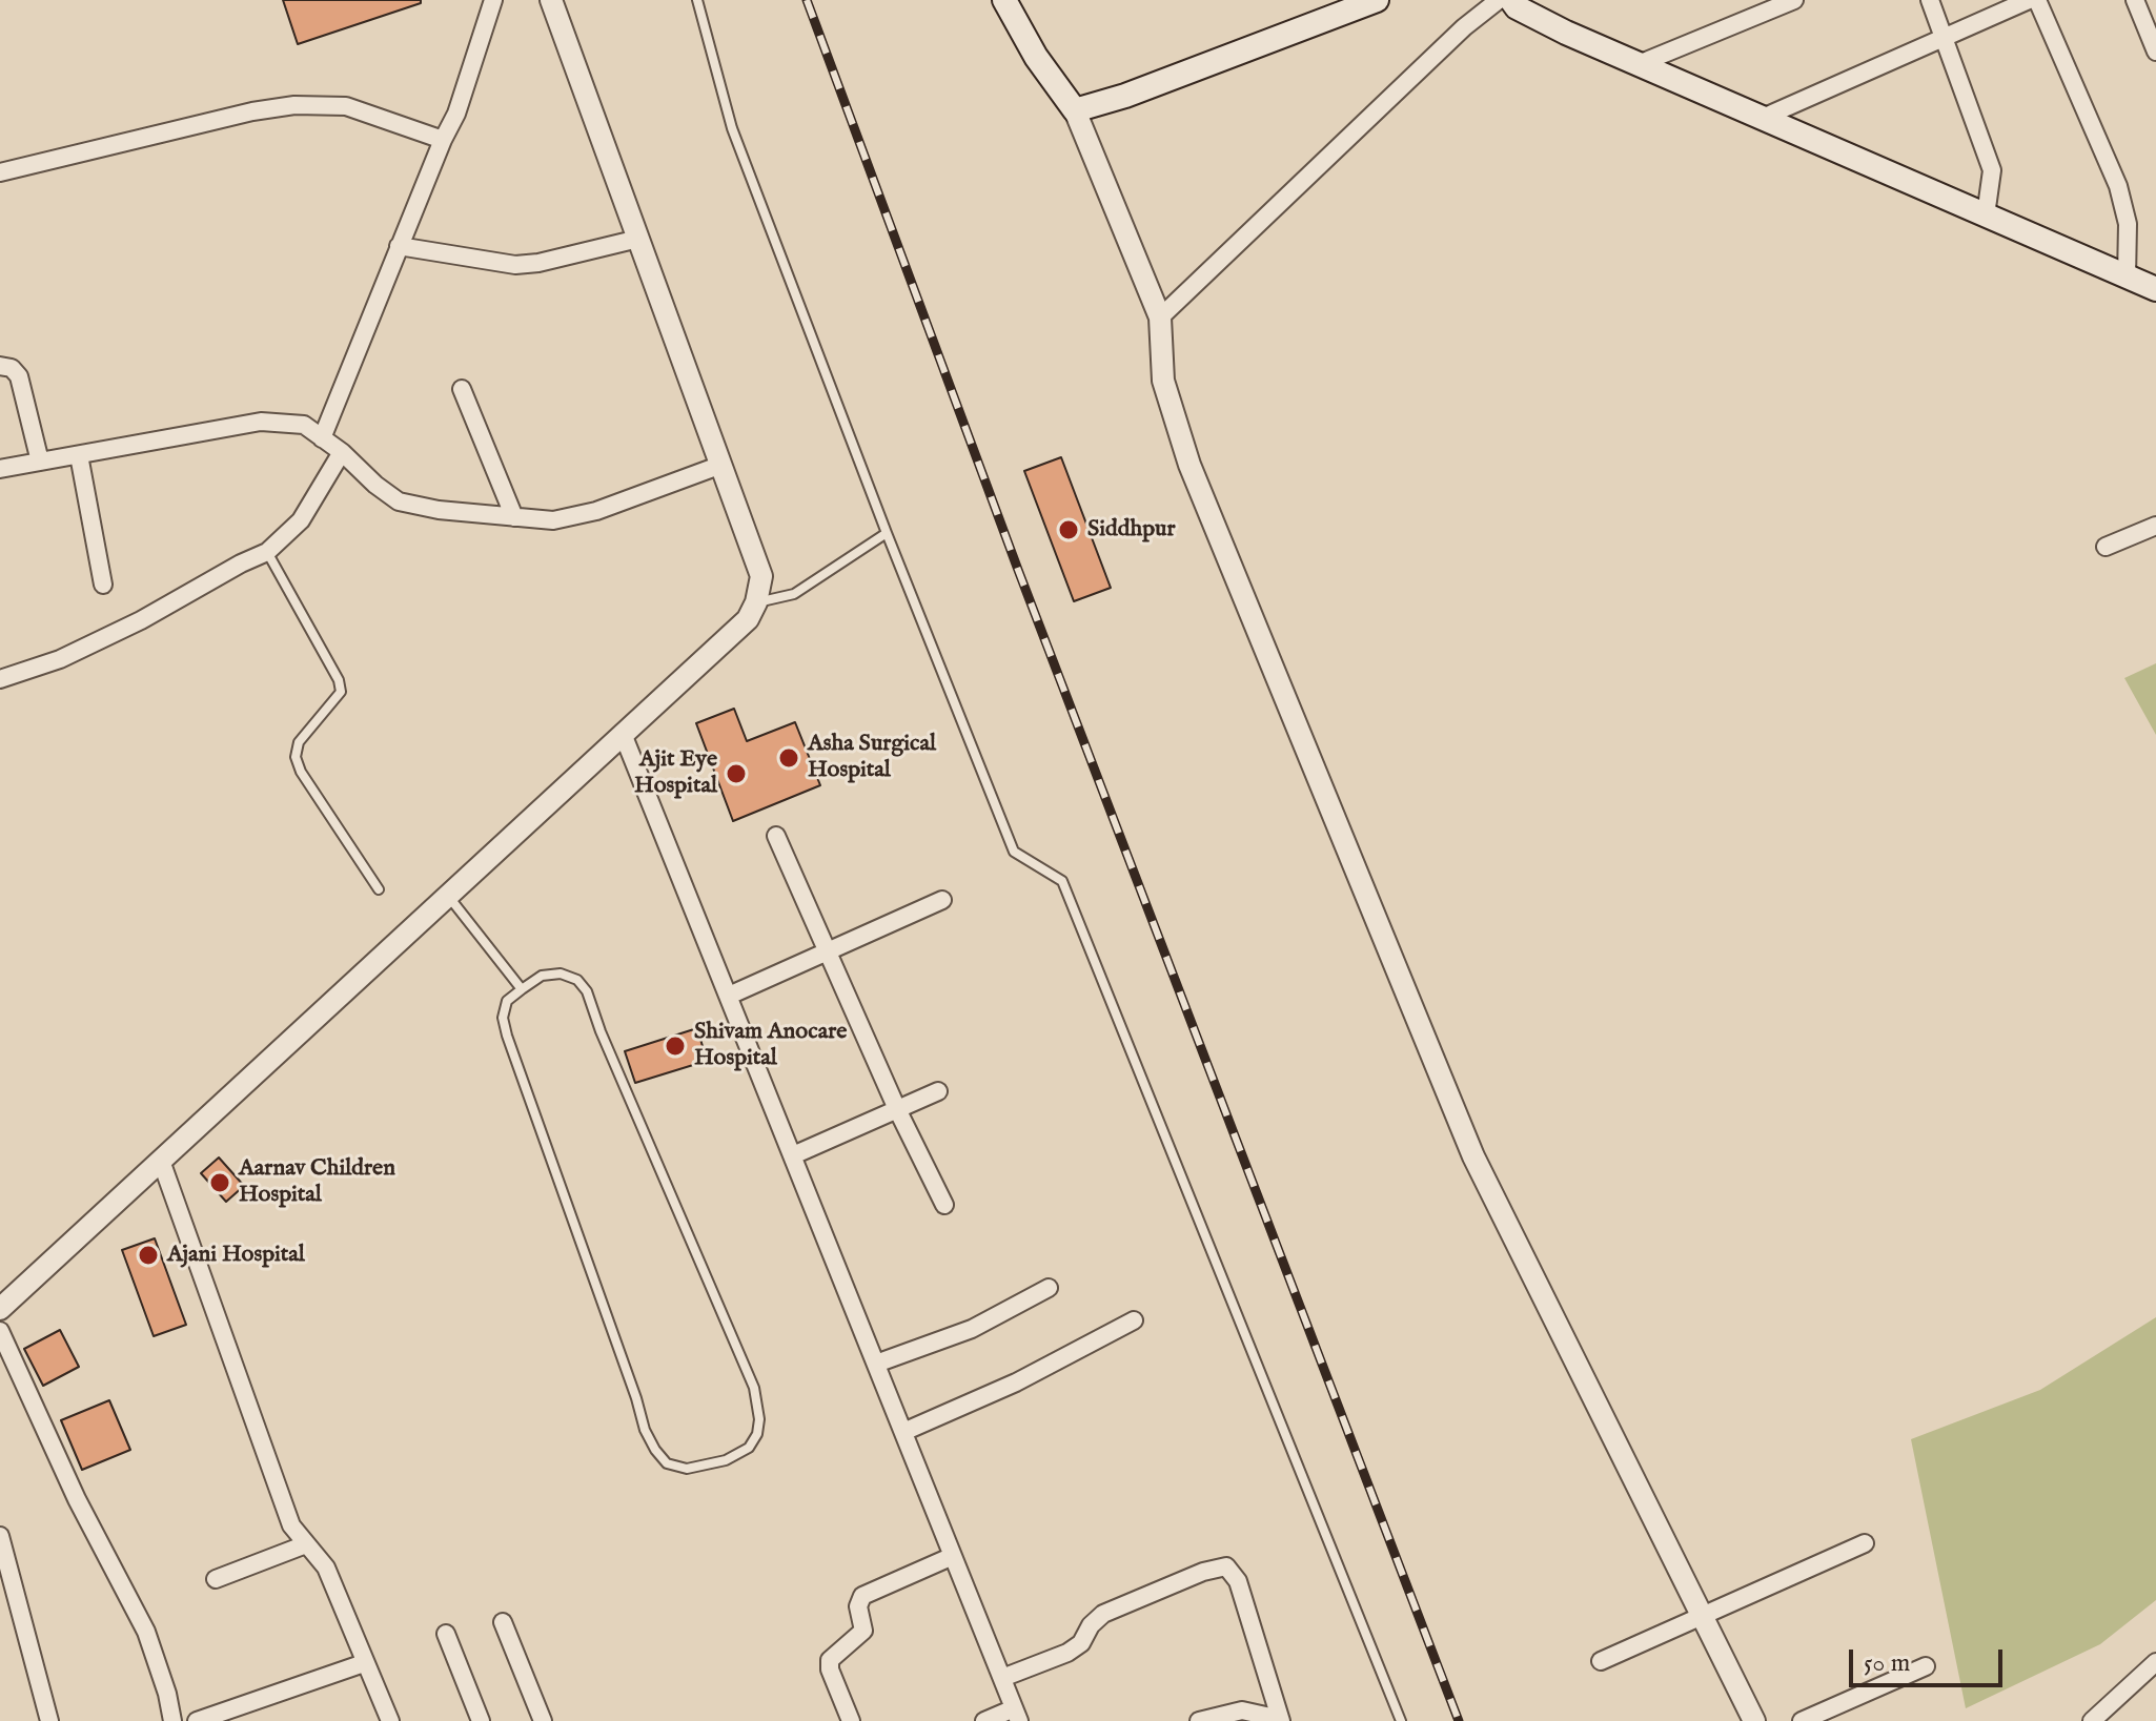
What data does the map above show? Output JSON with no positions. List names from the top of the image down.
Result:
{
  "places": [
    "Siddhpur",
    "Asha Surgical Hospital",
    "Ajit Eye Hospital",
    "Shivam Anocare Hospital",
    "Aarnav Children Hospital",
    "Ajani Hospital"
  ],
  "scale_bar": "50 m"
}
